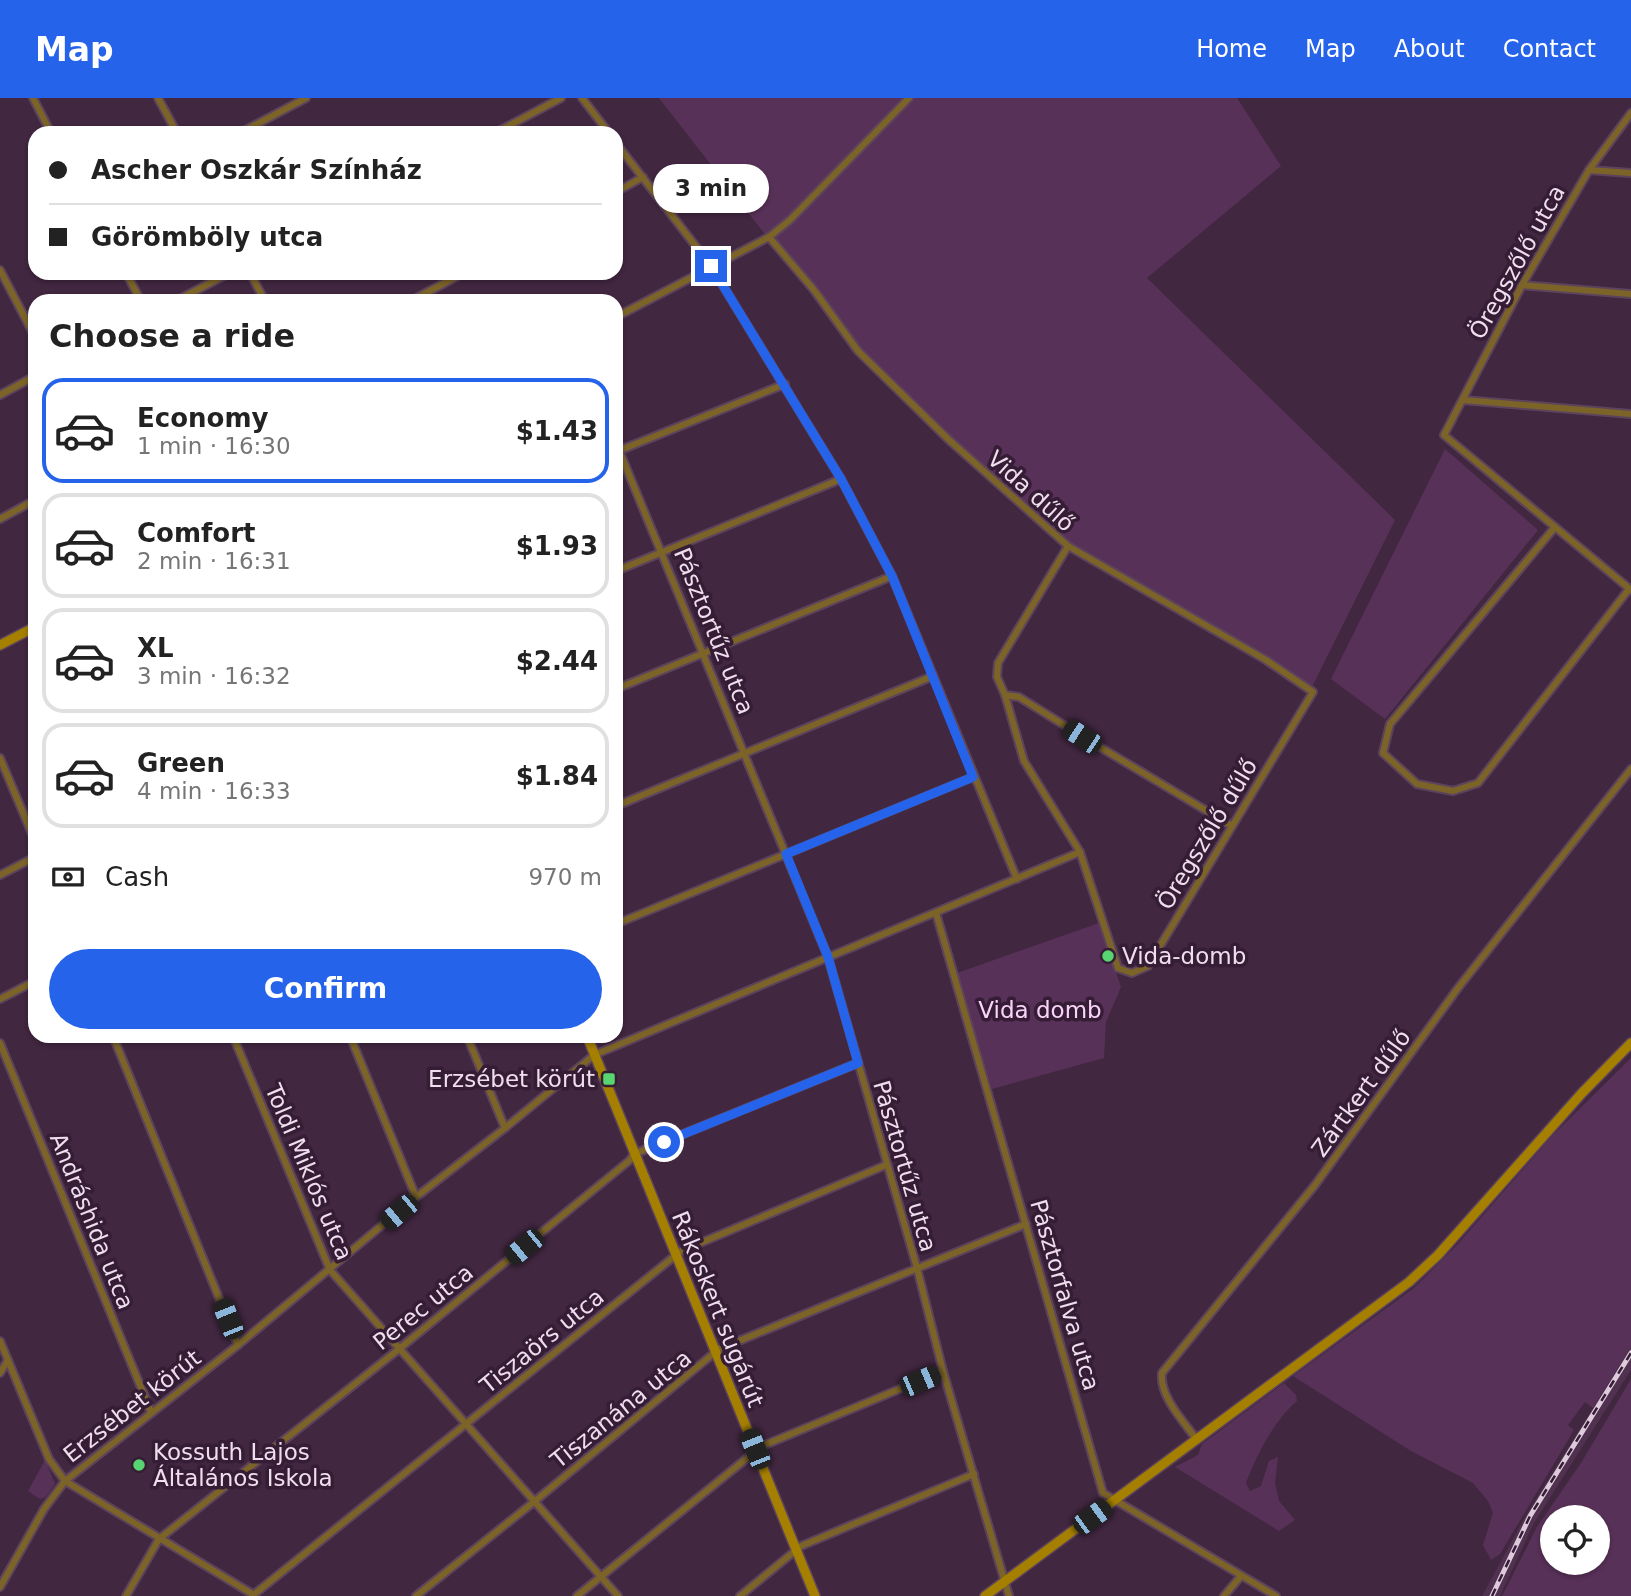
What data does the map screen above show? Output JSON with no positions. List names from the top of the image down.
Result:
{
  "streets": {
    "main road": ["Rákoskert sugárút"],
    "street": [
      "Öregszőlő utca",
      "Vida dűlő",
      "Pásztortűz utca",
      "Öregszőlő dűlő",
      "Zártkert dűlő",
      "Toldi Miklós utca",
      "Andráshida utca",
      "Pásztorfalva utca",
      "Perec utca",
      "Tiszaörs utca",
      "Erzsébet körút",
      "Tiszanána utca"
    ]
  },
  "crossings": [
    ["Vida dűlő", "Öregszőlő dűlő"],
    ["Vida dűlő", "Erzsébet körút"],
    ["Pásztortűz utca", "Perec utca"],
    ["Pásztortűz utca", "Tiszaörs utca"],
    ["Pásztortűz utca", "Erzsébet körút"],
    ["Pásztortűz utca", "Tiszanána utca"],
    ["Toldi Miklós utca", "Perec utca"],
    ["Toldi Miklós utca", "Tiszaörs utca"],
    ["Toldi Miklós utca", "Erzsébet körút"],
    ["Toldi Miklós utca", "Tiszanána utca"],
    ["Andráshida utca", "Erzsébet körút"],
    ["Pásztorfalva utca", "Erzsébet körút"],
    ["Pásztorfalva utca", "Tiszanána utca"],
    ["Perec utca", "Rákoskert sugárút"],
    ["Rákoskert sugárút", "Tiszaörs utca"],
    ["Rákoskert sugárút", "Erzsébet körút"],
    ["Rákoskert sugárút", "Tiszanána utca"]
  ],
  "parks": ["Vida domb"],
  "places": {
    "other": ["Vida-domb", "Kossuth Lajos Általános Iskola"],
    "transit": ["Erzsébet körút"]
  },
  "page": {
    "header": "Map",
    "nav": [
      "Home",
      "Map",
      "About",
      "Contact"
    ],
    "banner": ["Ascher Oszkár Színház", "Görömböly utca"],
    "bubble": "3 min",
    "heading": "Choose a ride",
    "list": [
      {
        "name": "Economy",
        "note": "1 min · 16:30",
        "value": "$1.43"
      },
      {
        "name": "Comfort",
        "note": "2 min · 16:31",
        "value": "$1.93"
      },
      {
        "name": "XL",
        "note": "3 min · 16:32",
        "value": "$2.44"
      },
      {
        "name": "Green",
        "note": "4 min · 16:33",
        "value": "$1.84"
      }
    ],
    "pay": ["Cash", "970 m"],
    "buttons": "Confirm"
  }
}
